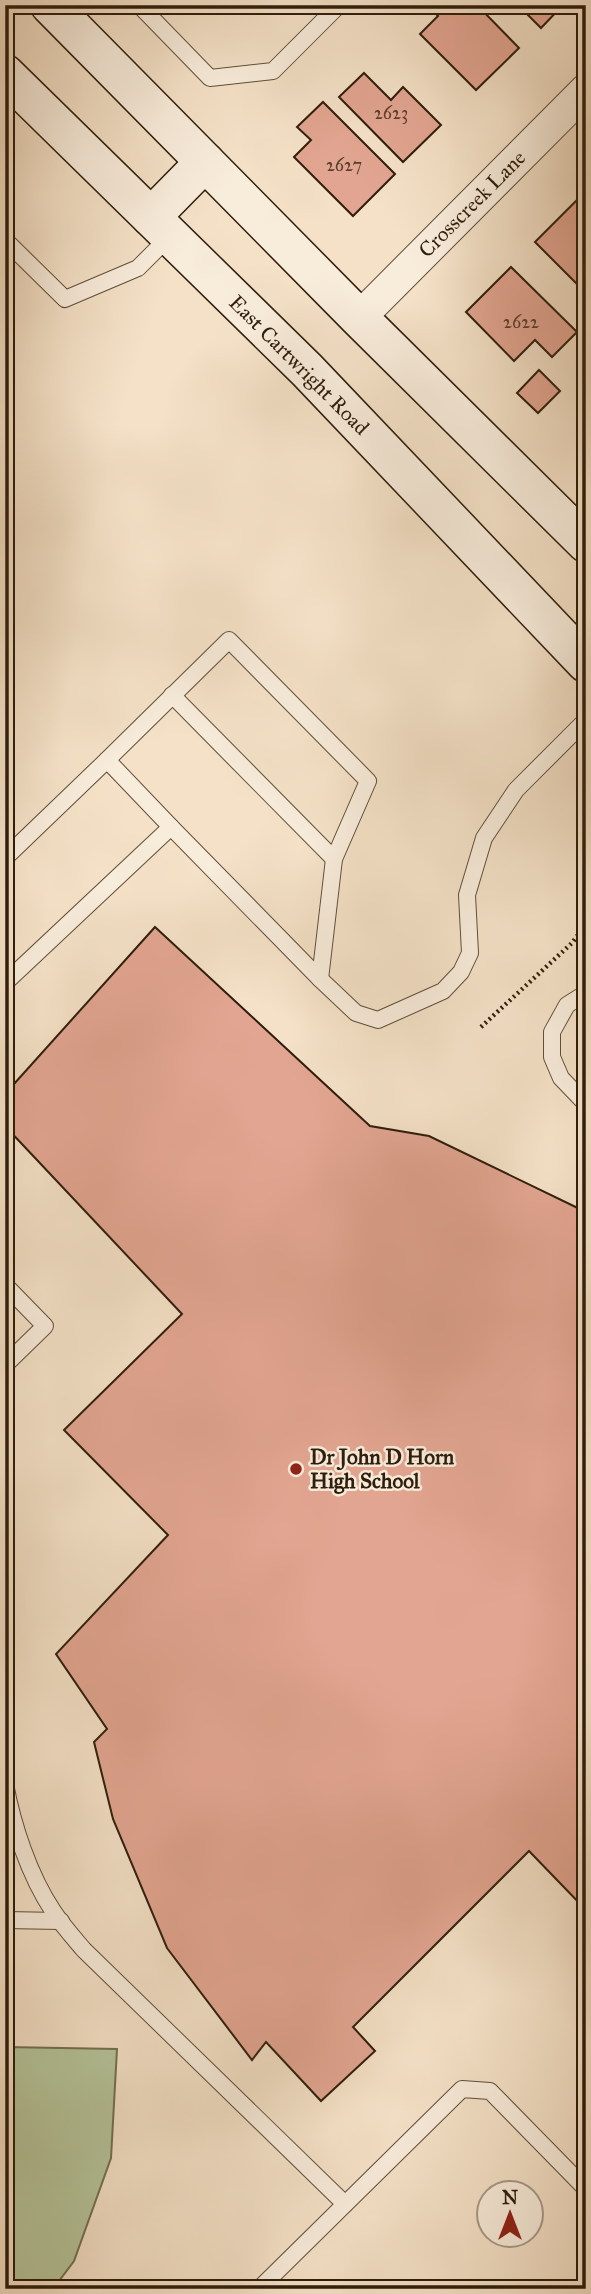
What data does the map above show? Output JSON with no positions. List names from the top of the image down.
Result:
{
  "streets": {
    "main road": ["East Cartwright Road"],
    "street": ["Crosscreek Lane"]
  },
  "places": ["Dr John D Horn High School"],
  "house_numbers": ["2623", "2627", "2622"],
  "north": "top"
}
